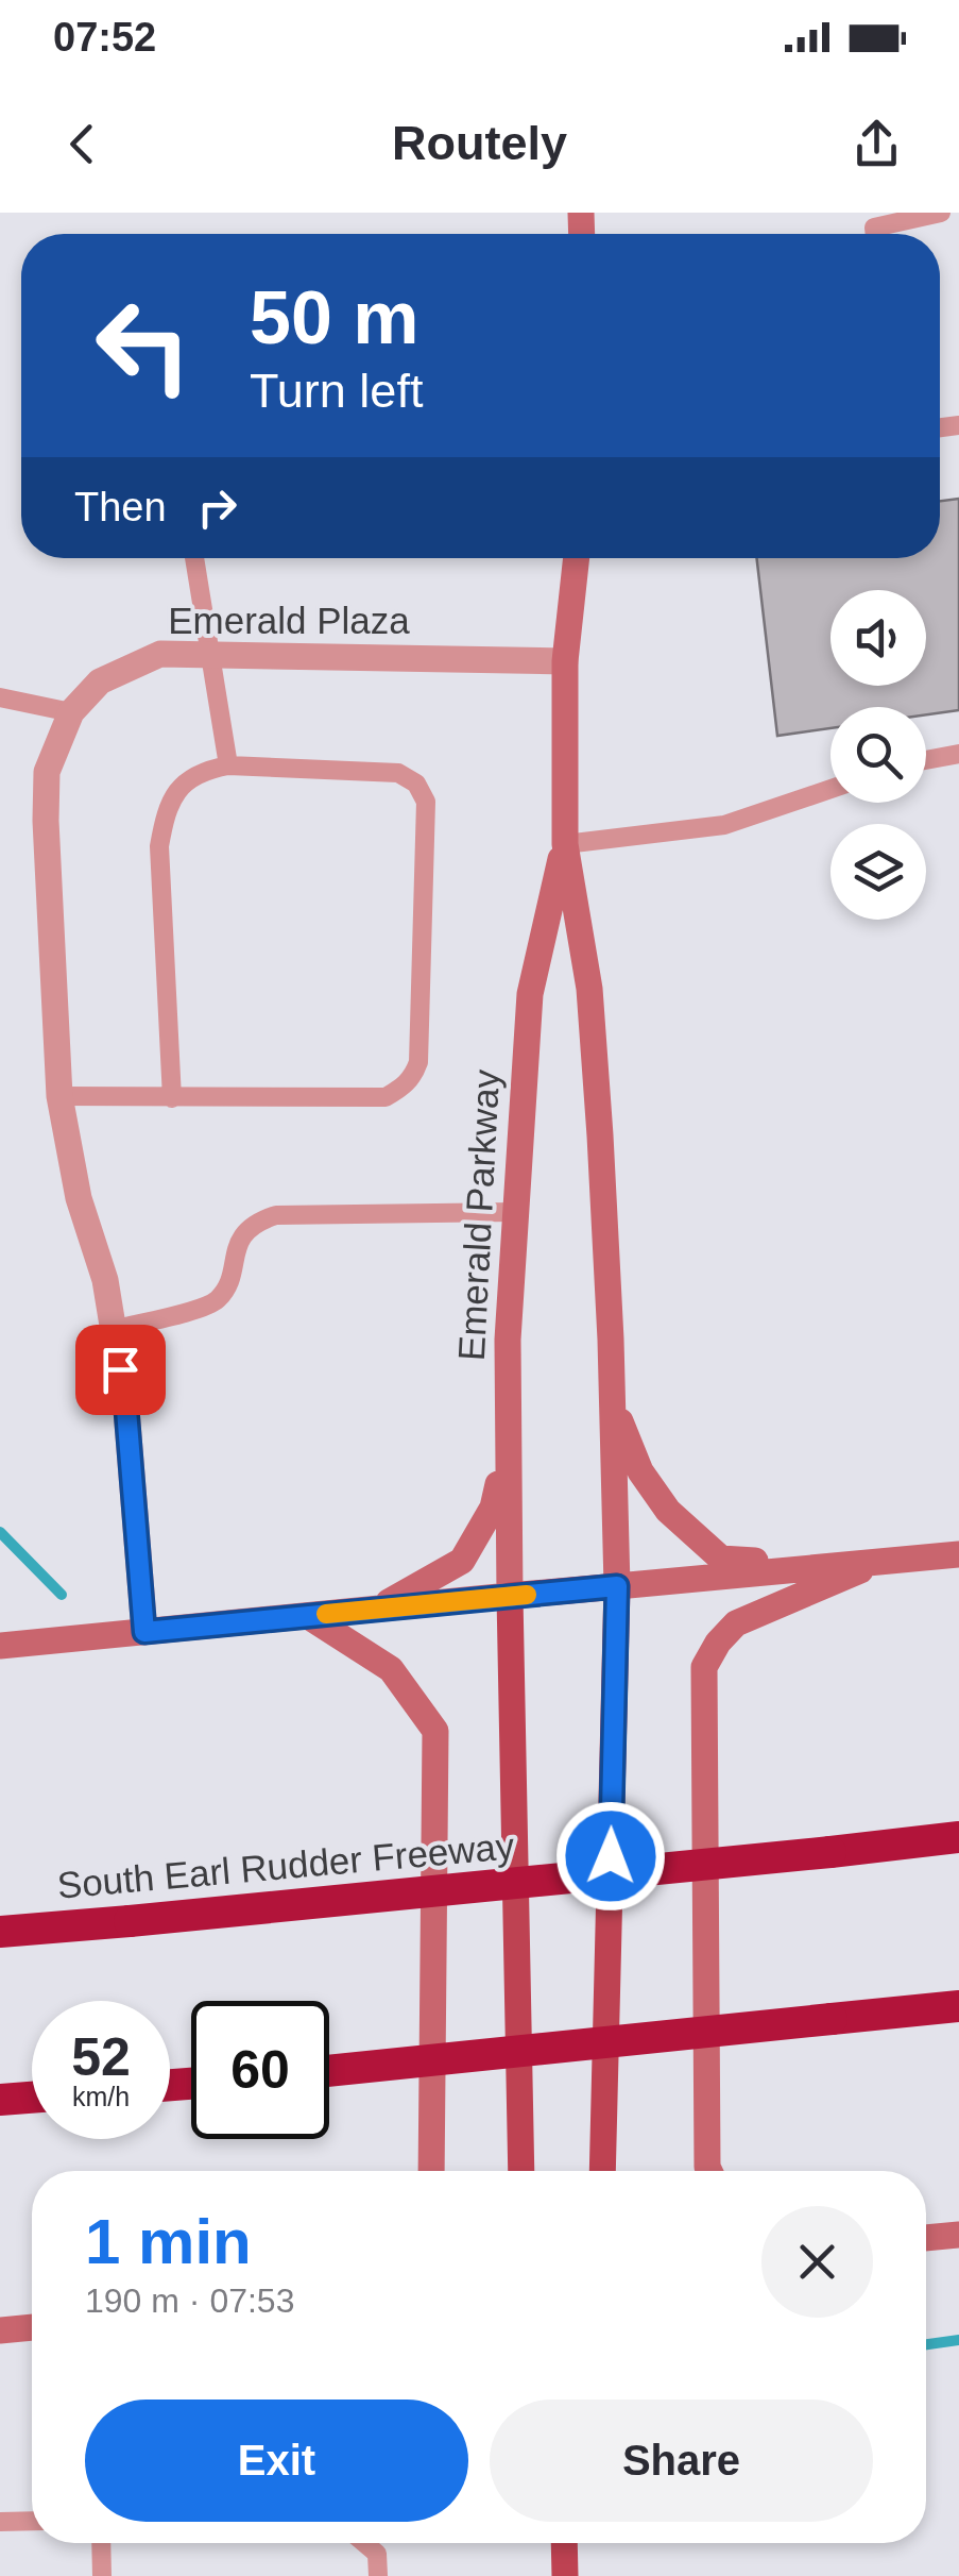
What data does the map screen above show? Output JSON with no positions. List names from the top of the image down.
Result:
{
  "streets": {
    "highway": ["South Earl Rudder Freeway"],
    "main road": ["Emerald Parkway"],
    "street": ["Emerald Plaza"]
  },
  "crossings": [
    ["Emerald Plaza", "Emerald Parkway"]
  ],
  "page": {
    "status": "07:52",
    "header": "Routely",
    "turn": ["50 m", "Turn left"],
    "then": "Then",
    "speed": "52 km/h",
    "limit": "60",
    "heading": ["1 min", "190 m · 07:53"],
    "buttons": ["Exit", "Share"]
  }
}
